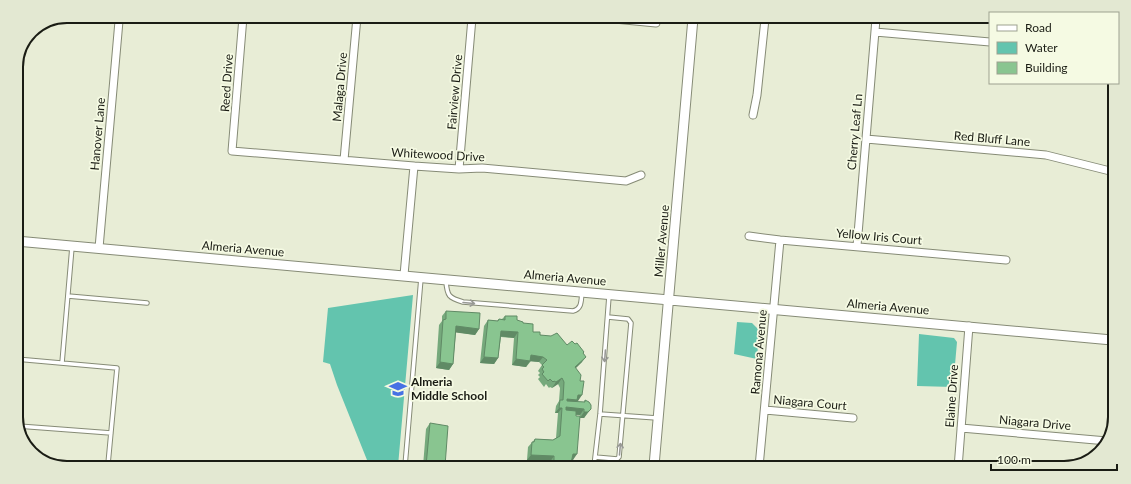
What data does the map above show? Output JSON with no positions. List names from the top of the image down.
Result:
{
  "streets": {
    "street": [
      "Reed Drive",
      "Malaga Drive",
      "Fairview Drive",
      "Cherry Leaf Ln",
      "Hanover Lane",
      "Red Bluff Lane",
      "Whitewood Drive",
      "Yellow Iris Court",
      "Miller Avenue",
      "Almeria Avenue",
      "Ramona Avenue",
      "Elaine Drive",
      "Niagara Court",
      "Niagara Drive"
    ]
  },
  "crossings": [
    ["Reed Drive", "Whitewood Drive"],
    ["Malaga Drive", "Whitewood Drive"],
    ["Fairview Drive", "Whitewood Drive"],
    ["Cherry Leaf Ln", "Red Bluff Lane"],
    ["Cherry Leaf Ln", "Yellow Iris Court"],
    ["Hanover Lane", "Almeria Avenue"],
    ["Yellow Iris Court", "Ramona Avenue"],
    ["Miller Avenue", "Almeria Avenue"],
    ["Almeria Avenue", "Ramona Avenue"],
    ["Almeria Avenue", "Elaine Drive"],
    ["Ramona Avenue", "Niagara Court"],
    ["Elaine Drive", "Niagara Drive"]
  ],
  "places": {
    "school or university": ["Almeria Middle School"]
  },
  "legend": ["Road", "Water", "Building"],
  "scale_bar": "100 m"
}
